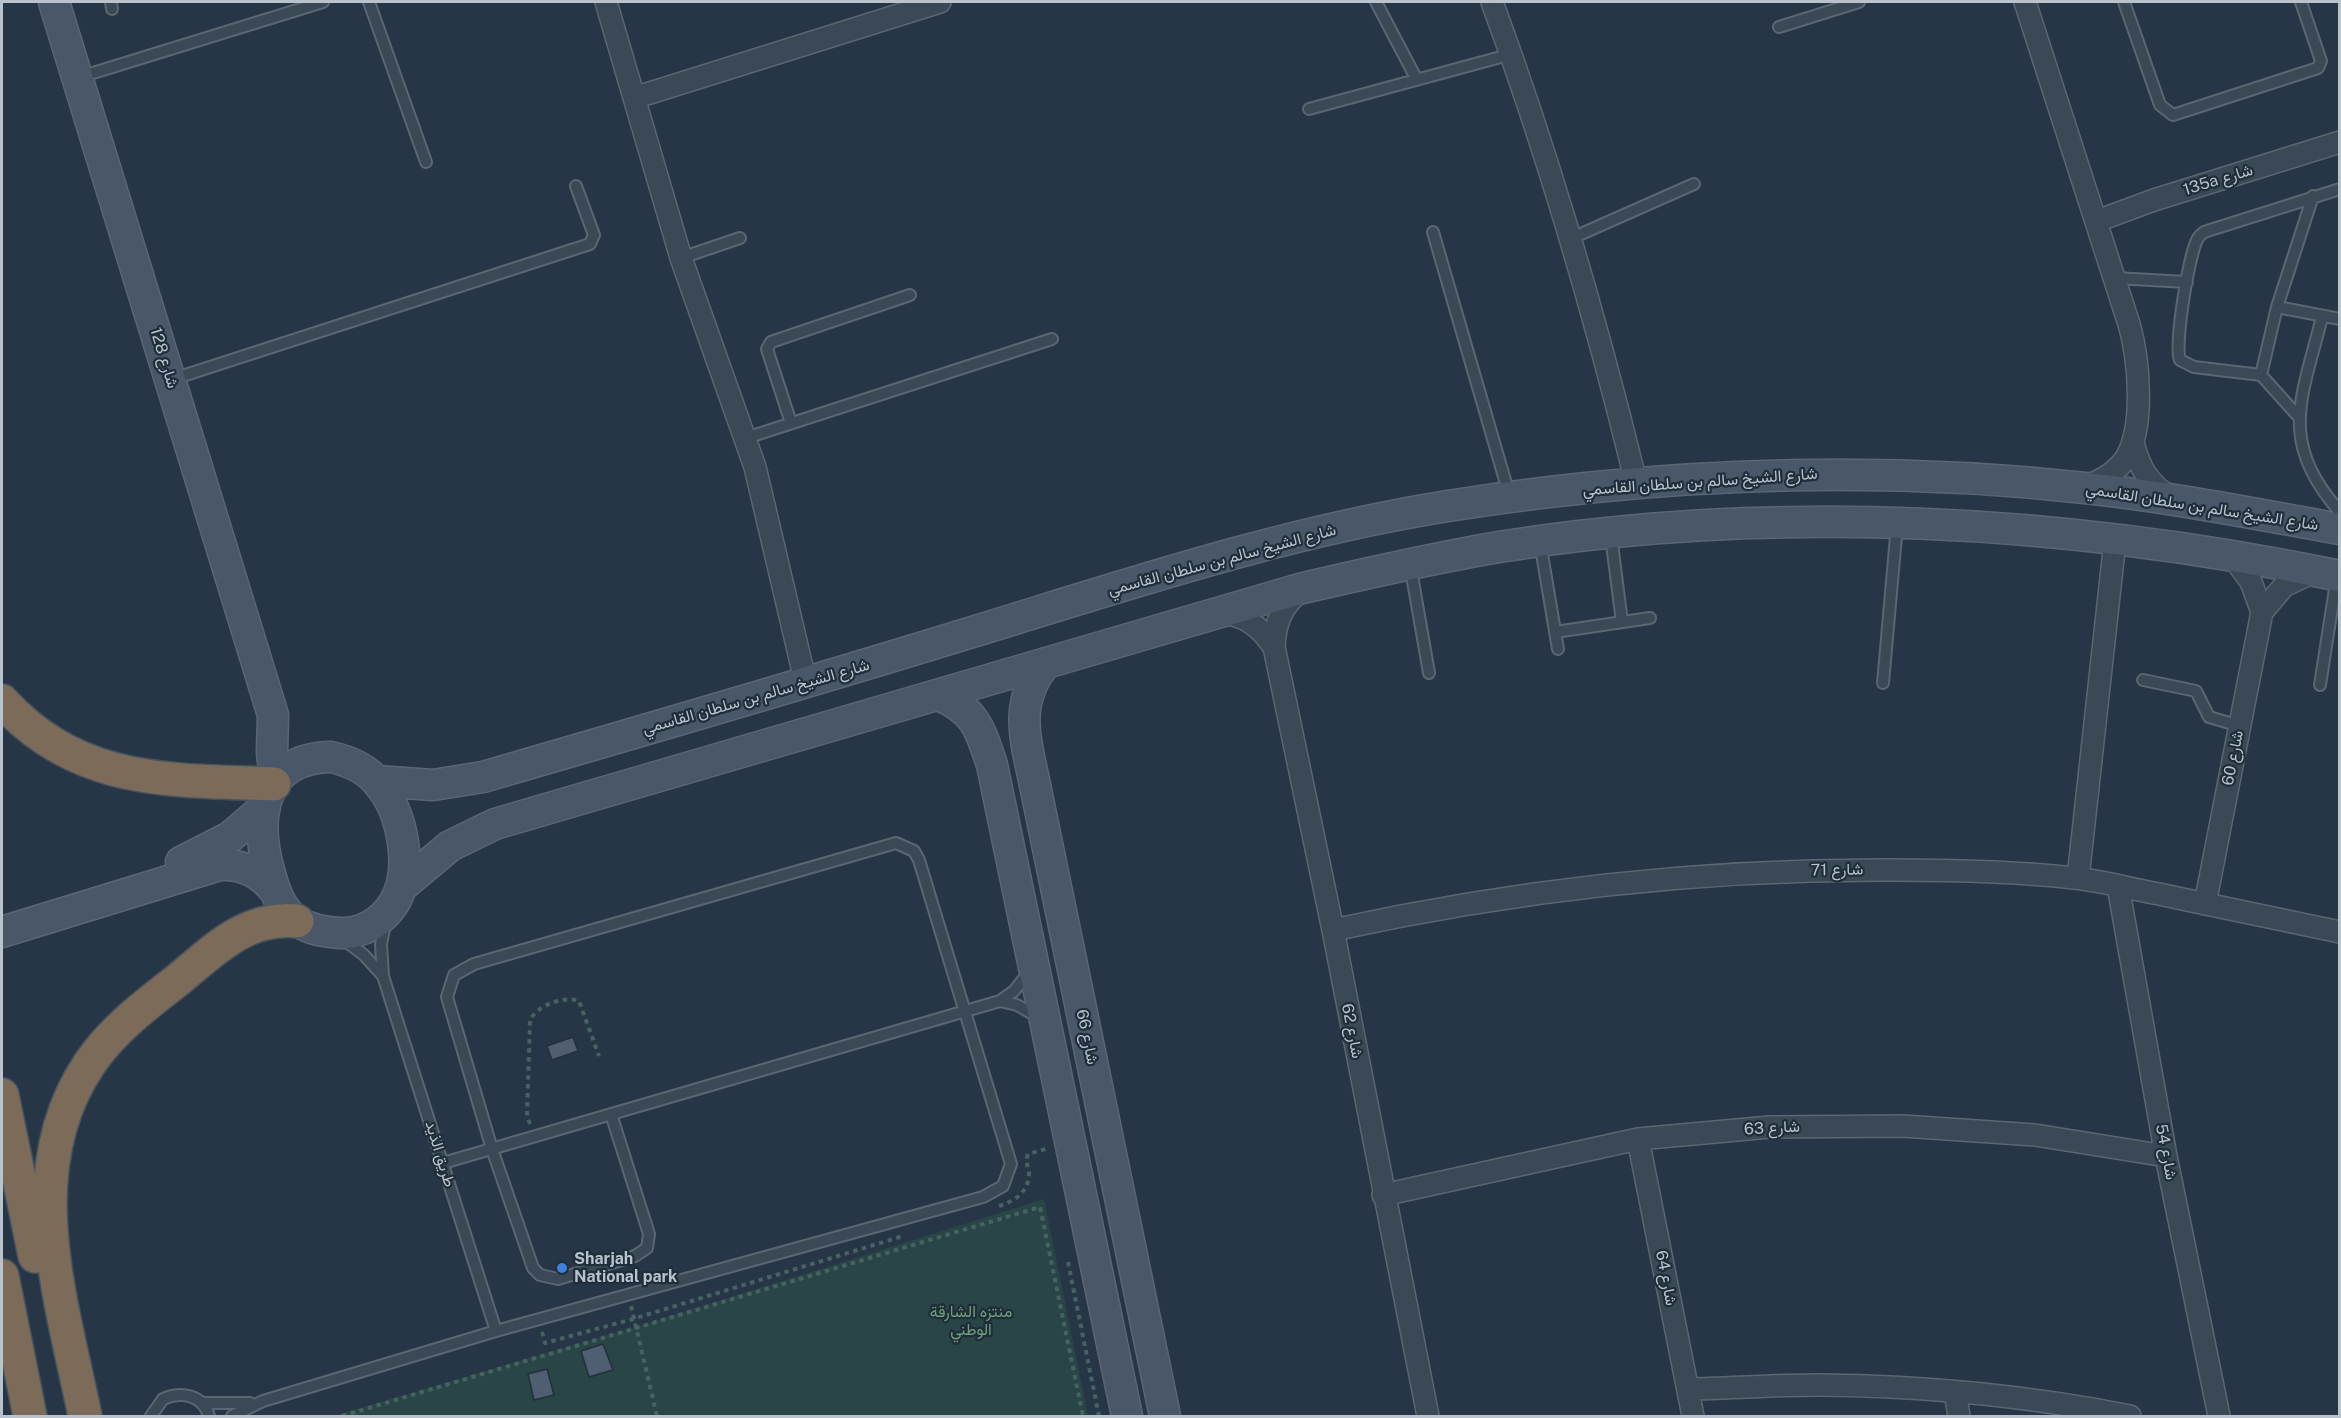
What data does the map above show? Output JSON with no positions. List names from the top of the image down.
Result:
{
  "streets": {
    "street": [
      "135a شارع",
      "شارع 128",
      "شارع الشيخ سالم بن سلطان القاسمي",
      "شارع 60",
      "شارع 71",
      "شارع 62",
      "شارع 66",
      "شارع 63",
      "شارع 54",
      "شارع 64"
    ],
    "lane": ["طريق الذيد"]
  },
  "crossings": [
    ["شارع 128", "شارع الشيخ سالم بن سلطان القاسمي"],
    ["شارع 128", "طريق الذيد"],
    ["شارع الشيخ سالم بن سلطان القاسمي", "طريق الذيد"],
    ["شارع 60", "شارع 71"],
    ["شارع 71", "شارع 62"],
    ["شارع 71", "شارع 54"],
    ["شارع 62", "شارع 63"],
    ["شارع 63", "شارع 54"],
    ["شارع 63", "شارع 64"]
  ],
  "parks": ["منتزه الشارقة الوطني"],
  "places": ["Sharjah National park"]
}
